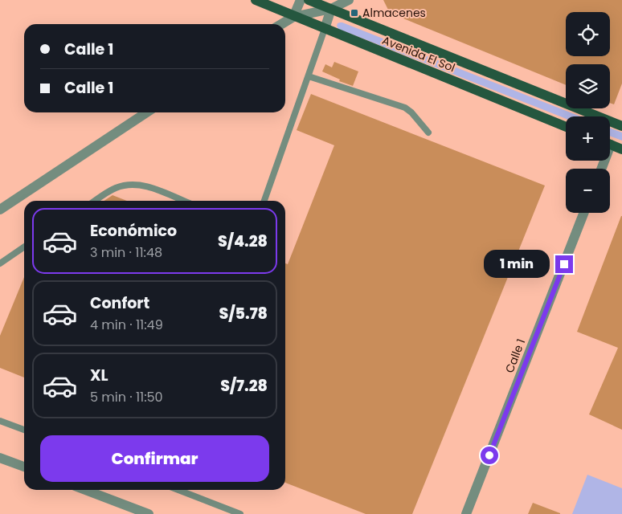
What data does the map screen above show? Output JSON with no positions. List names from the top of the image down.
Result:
{
  "streets": {
    "main road": ["Avenida El Sol"],
    "street": ["Calle 1"]
  },
  "places": {
    "transit": ["Almacenes"]
  },
  "page": {
    "map_buttons": ["+", "−"],
    "banner": ["Calle 1", "Calle 1"],
    "list": [
      {
        "name": "Económico",
        "note": "3 min · 11:48",
        "value": "S/4.28"
      },
      {
        "name": "Confort",
        "note": "4 min · 11:49",
        "value": "S/5.78"
      },
      {
        "name": "XL",
        "note": "5 min · 11:50",
        "value": "S/7.28"
      }
    ],
    "bubble": "1 min",
    "buttons": "Confirmar"
  }
}
